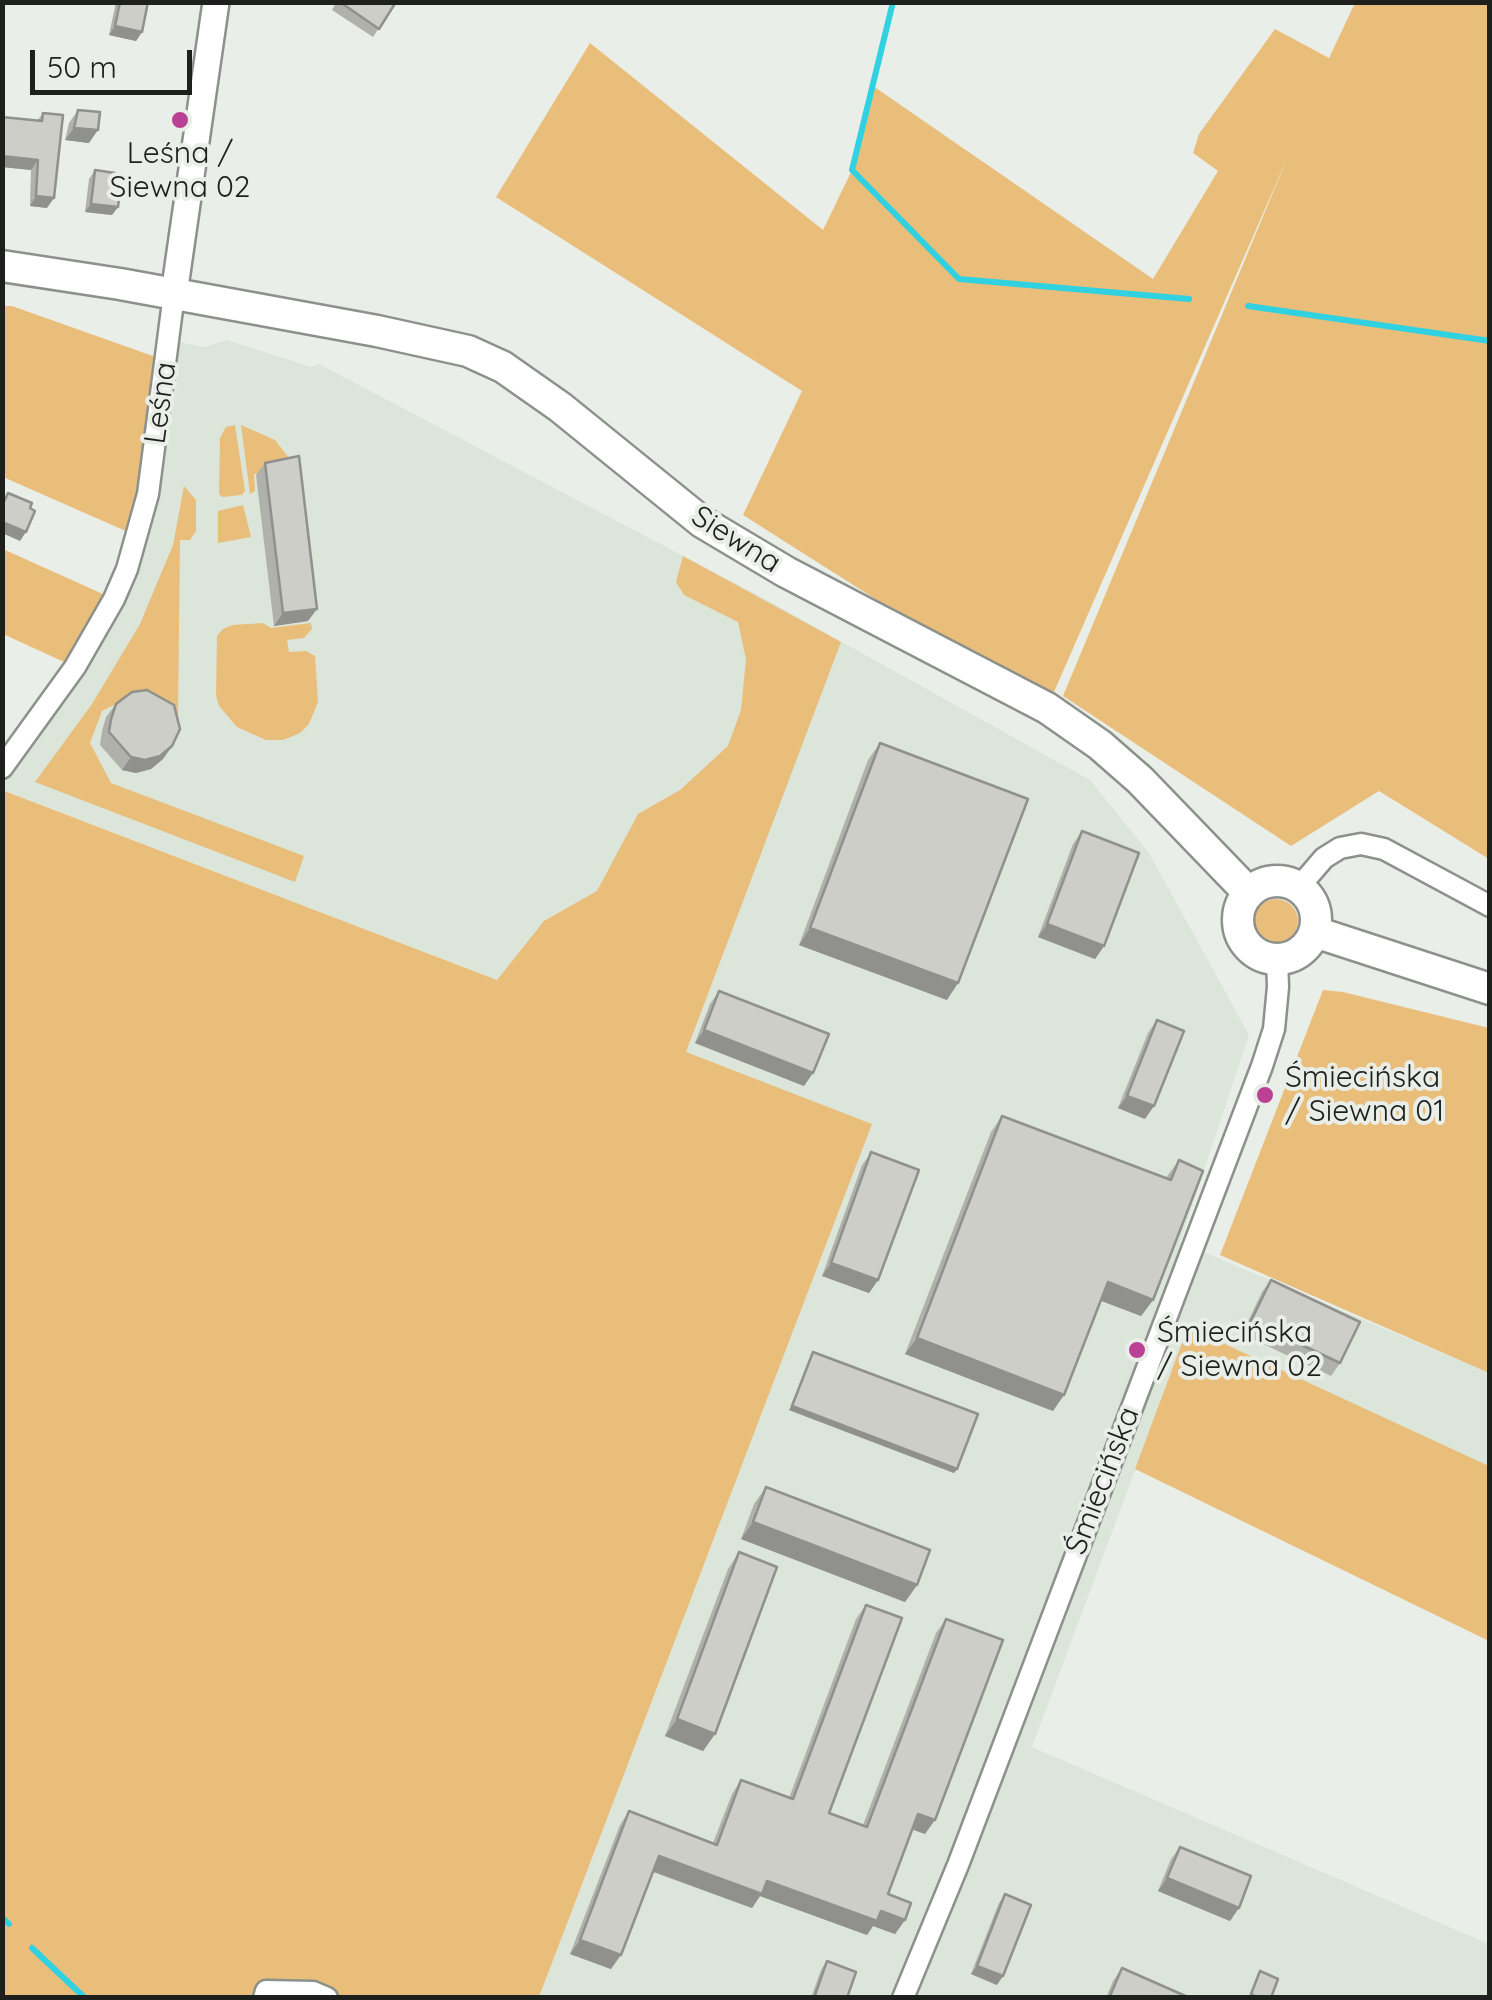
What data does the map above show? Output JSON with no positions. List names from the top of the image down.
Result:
{
  "streets": {
    "main road": ["Siewna"],
    "street": ["Leśna", "Śmiecińska"]
  },
  "crossings": [
    ["Leśna", "Siewna"],
    ["Siewna", "Śmiecińska"]
  ],
  "places": ["Leśna / Siewna 02", "Śmiecińska / Siewna 01", "Śmiecińska / Siewna 02"],
  "scale_bar": "50 m"
}
